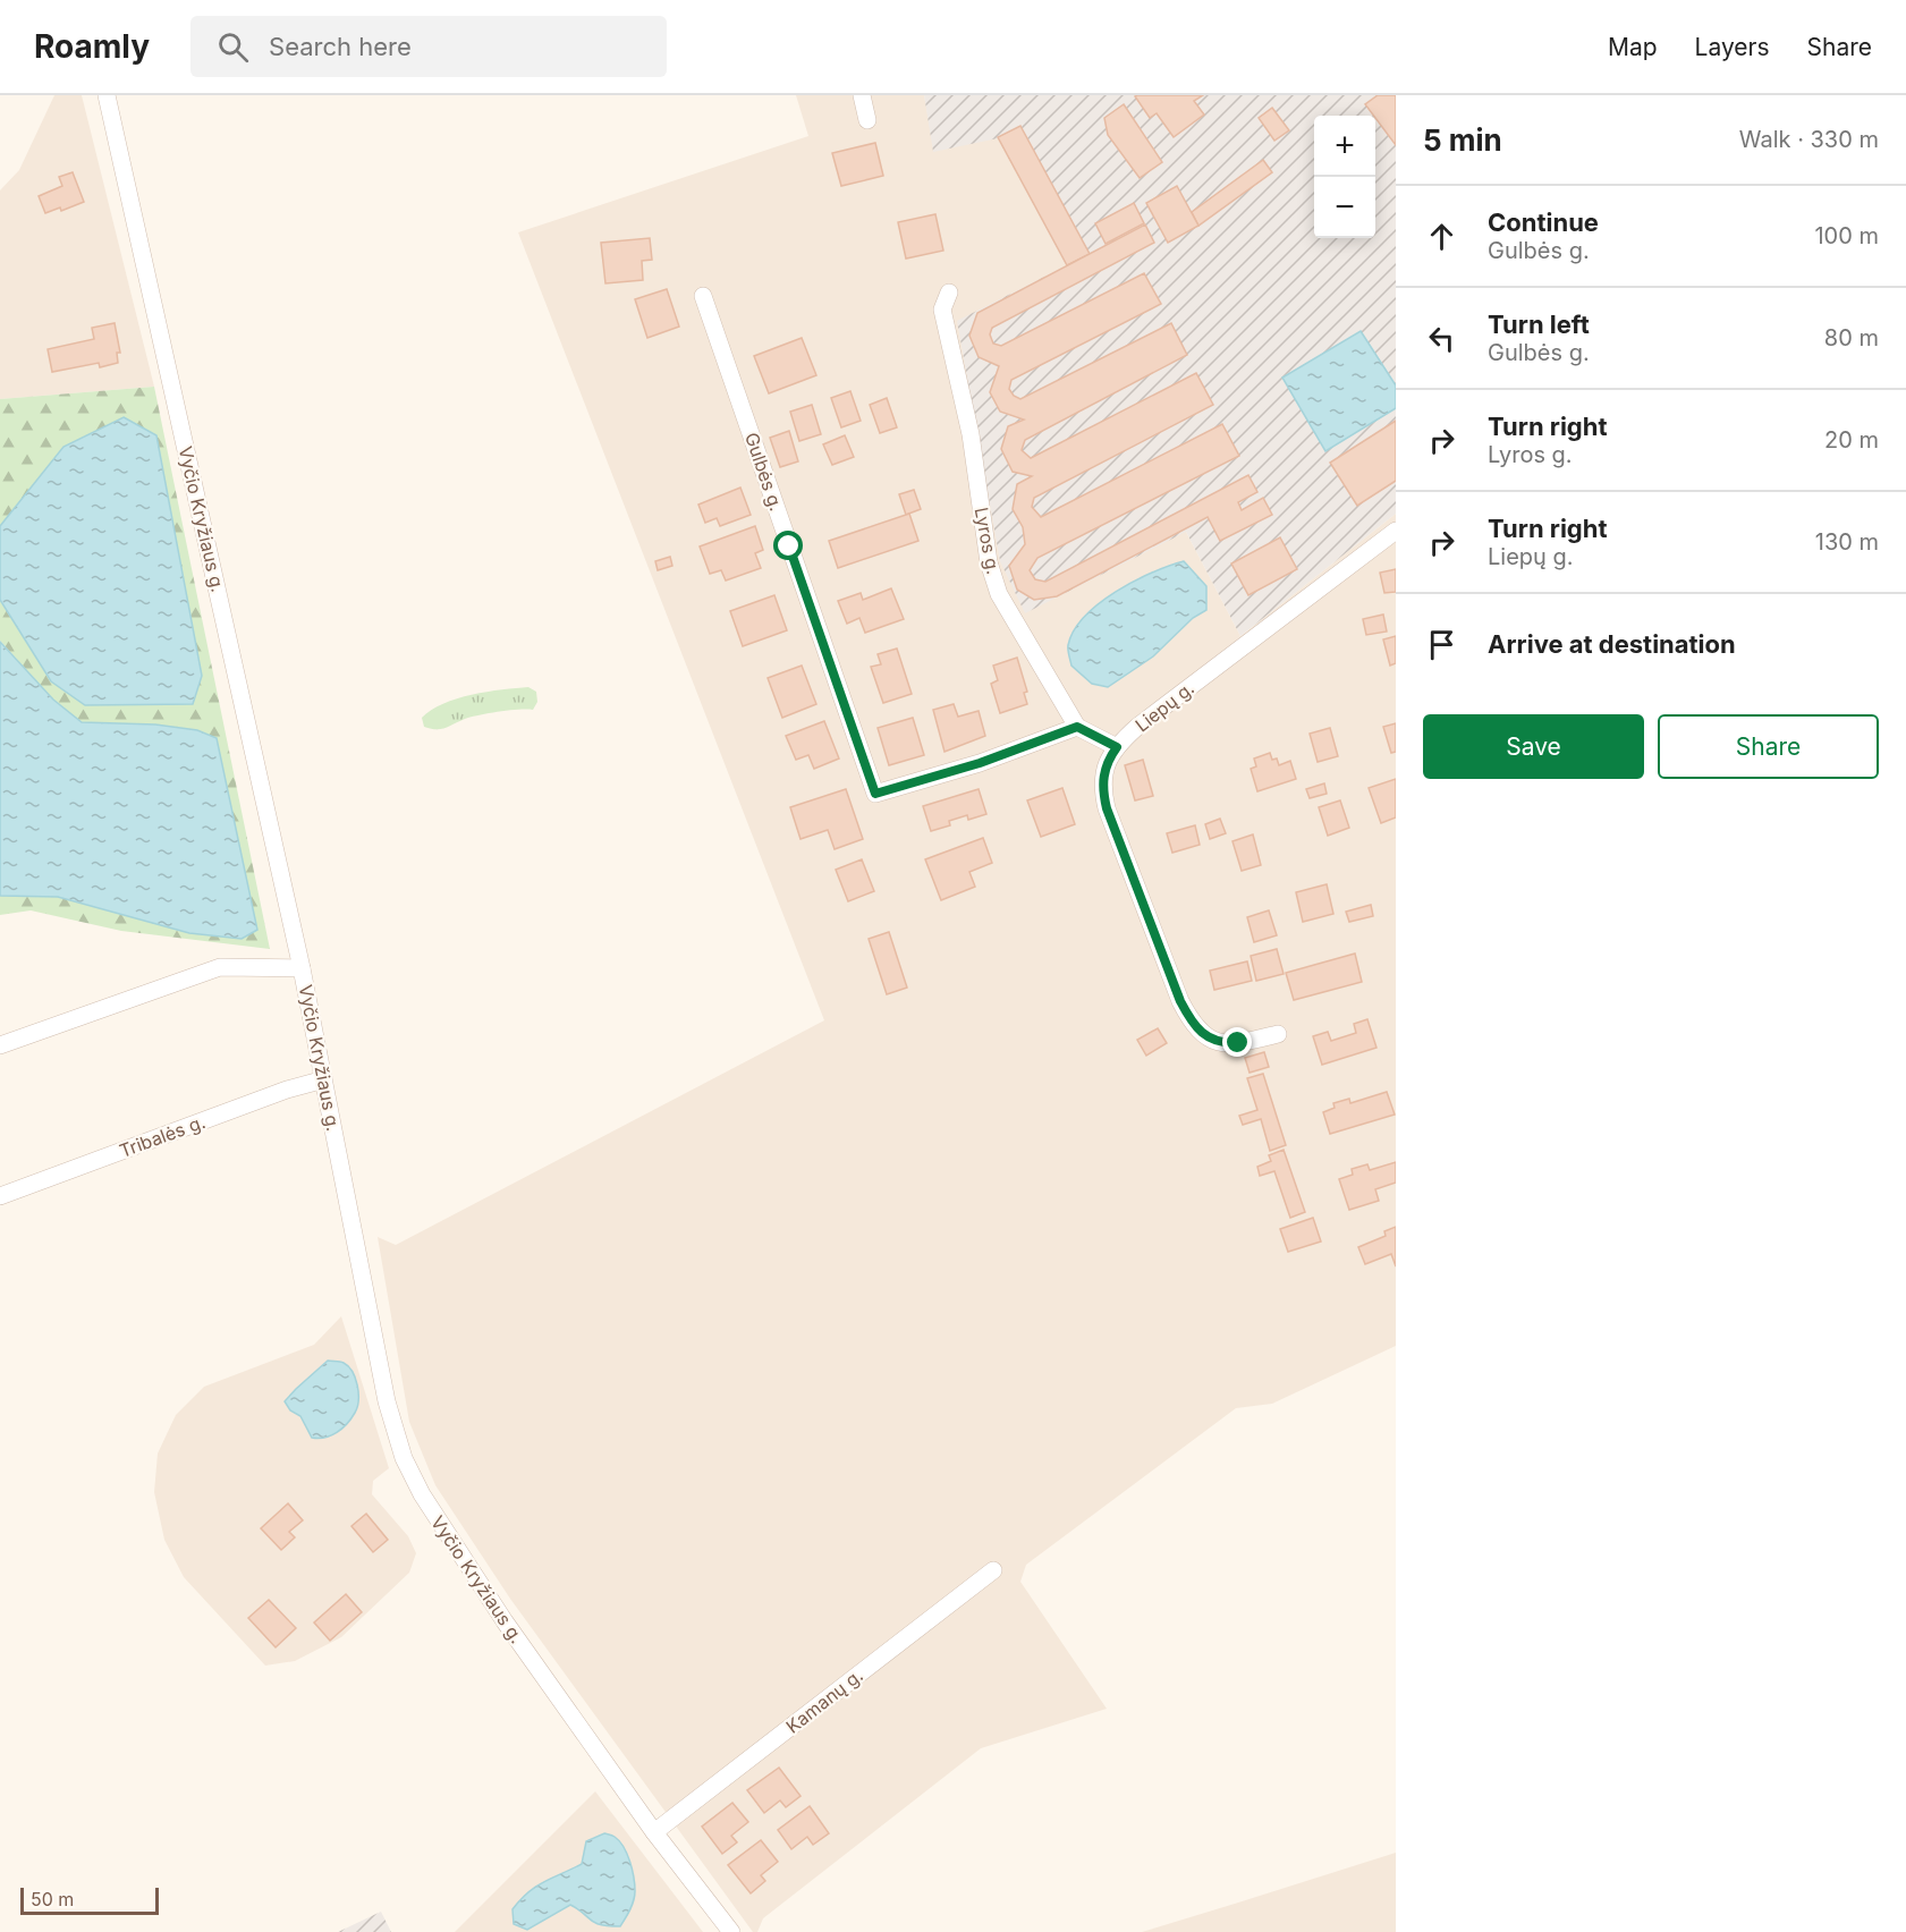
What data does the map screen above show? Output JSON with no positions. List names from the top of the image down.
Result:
{
  "streets": {
    "street": [
      "Gulbės g.",
      "Vyčio Kryžiaus g.",
      "Lyros g.",
      "Liepų g.",
      "Tribalės g.",
      "Kamanų g."
    ]
  },
  "crossings": [
    ["Gulbės g.", "Lyros g."],
    ["Vyčio Kryžiaus g.", "Tribalės g."],
    ["Vyčio Kryžiaus g.", "Kamanų g."]
  ],
  "scale_bar": "50 m",
  "page": {
    "header": "Roamly",
    "search": "Search here",
    "nav": ["Map", "Layers", "Share"],
    "heading": ["5 min", "Walk · 330 m"],
    "map_buttons": ["+", "−"],
    "list": [
      ["Continue", "Gulbės g.", "100 m"],
      ["Turn left", "Gulbės g.", "80 m"],
      ["Turn right", "Lyros g.", "20 m"],
      ["Turn right", "Liepų g.", "130 m"],
      "Arrive at destination"
    ],
    "buttons": ["Save", "Share"],
    "scale": "50 m"
  }
}
